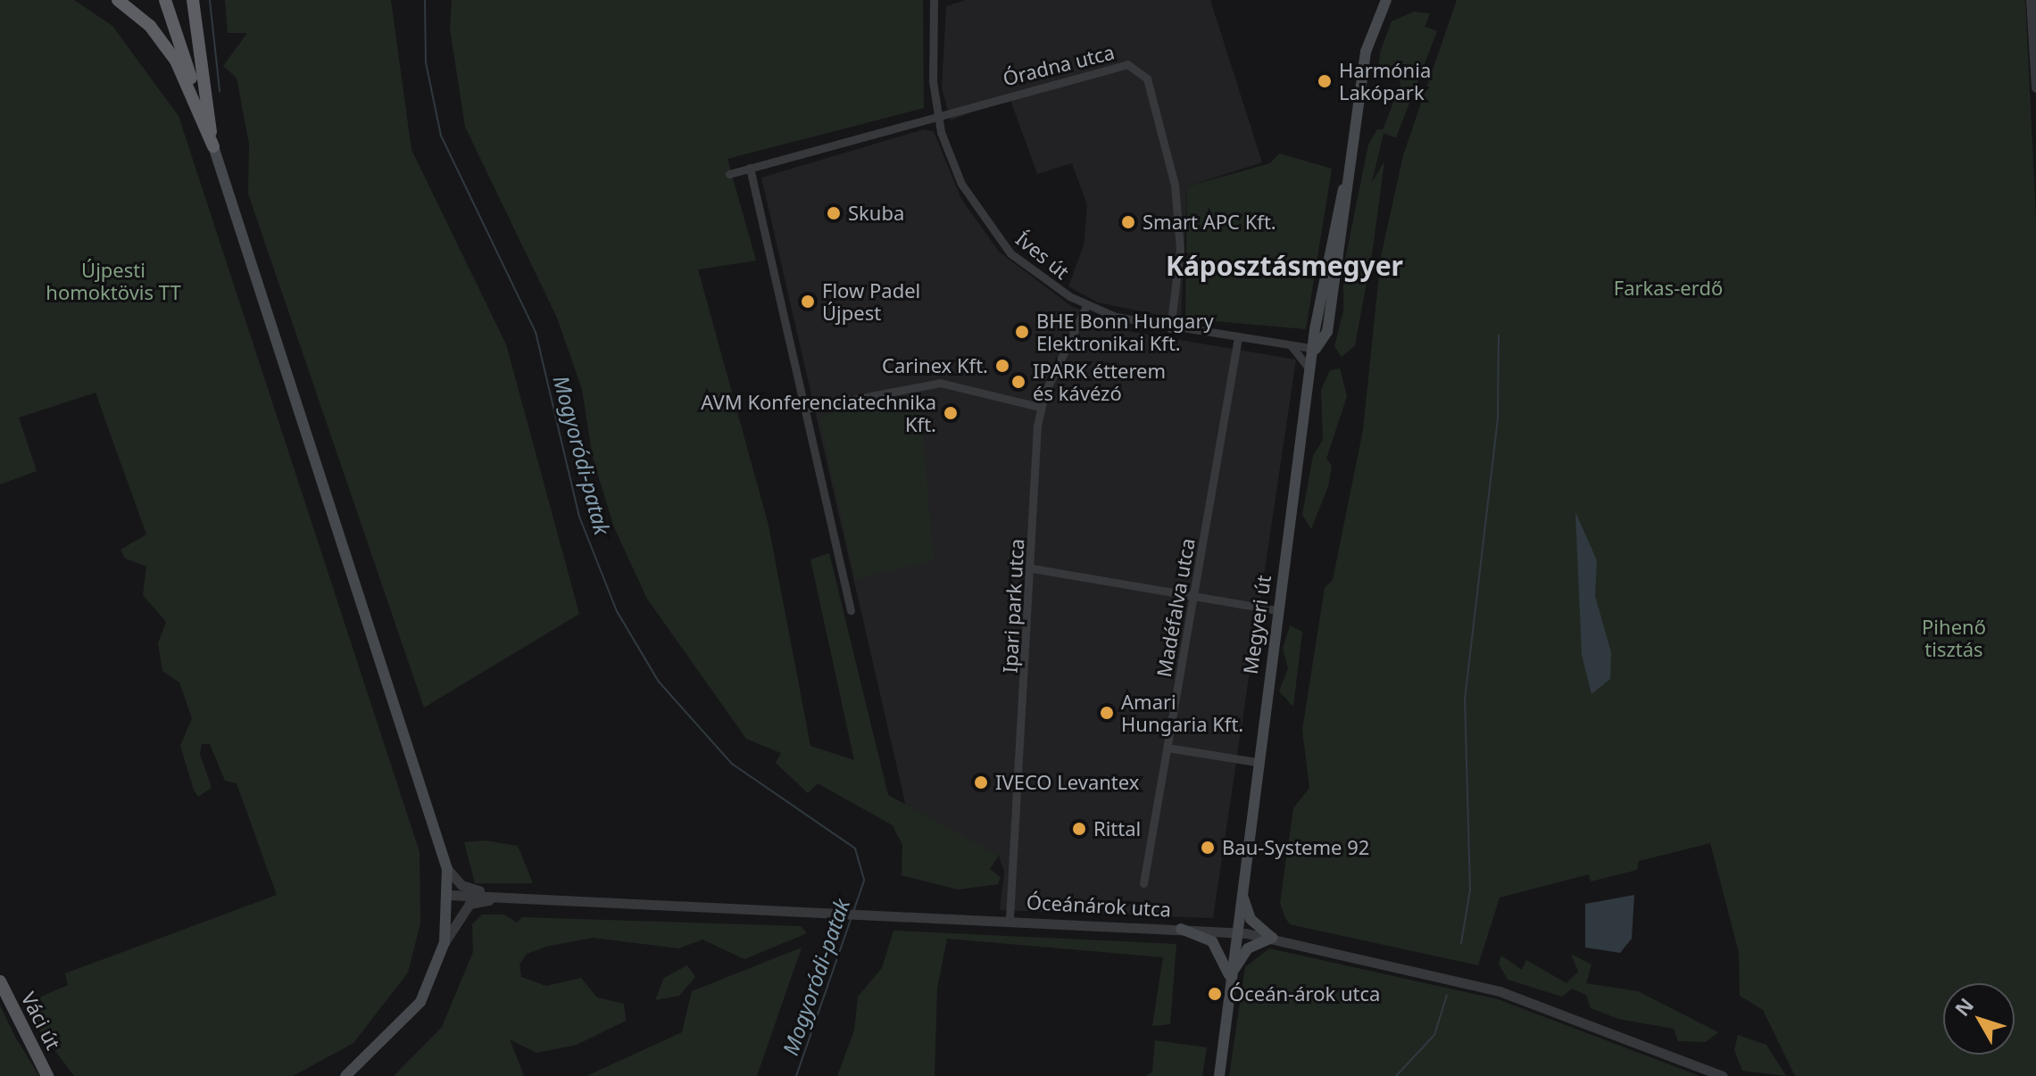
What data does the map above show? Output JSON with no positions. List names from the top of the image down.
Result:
{
  "streets": {
    "main road": ["Megyeri út", "Váci út"],
    "street": [
      "Óradna utca",
      "Íves út",
      "Ipari park utca",
      "Madéfalva utca",
      "Óceánárok utca"
    ]
  },
  "crossings": [
    ["Óradna utca", "Íves út"],
    ["Íves út", "Ipari park utca"],
    ["Íves út", "Madéfalva utca"],
    ["Íves út", "Megyeri út"],
    ["Ipari park utca", "Óceánárok utca"],
    ["Megyeri út", "Óceánárok utca"]
  ],
  "districts": ["Káposztásmegyer"],
  "water": ["Mogyoródi-patak"],
  "parks": ["Újpesti homoktövis TT", "Farkas-erdő", "Pihenő tisztás"],
  "places": [
    "Harmónia Lakópark",
    "Skuba",
    "Smart APC Kft.",
    "Flow Padel Újpest",
    "BHE Bonn Hungary Elektronikai Kft.",
    "Carinex Kft.",
    "IPARK étterem és kávézó",
    "AVM Konferenciatechnika Kft.",
    "Amari Hungaria Kft.",
    "IVECO Levantex",
    "Rittal",
    "Bau-Systeme 92",
    "Óceán-árok utca"
  ],
  "north": "top left"
}
